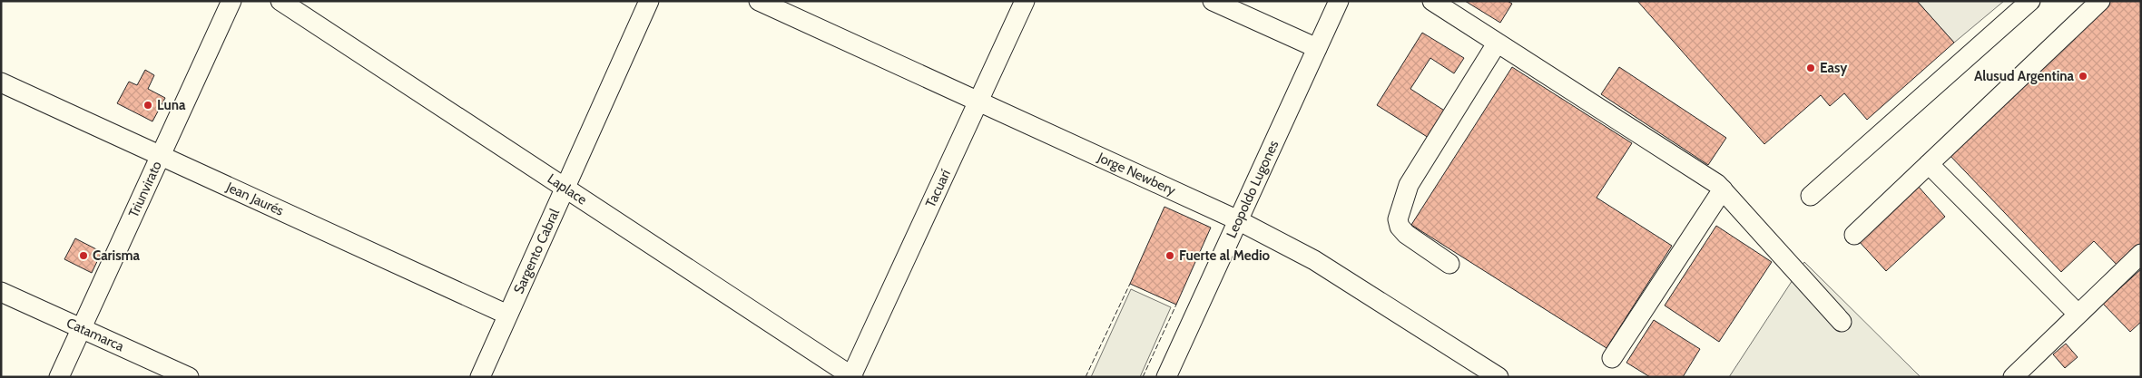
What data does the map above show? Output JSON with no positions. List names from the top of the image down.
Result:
{
  "streets": {
    "street": [
      "Jorge Newbery",
      "Tacuarí",
      "Leopoldo Lugones",
      "Triunvirato",
      "Laplace",
      "Jean Jaurés",
      "Sargento Cabral",
      "Catamarca"
    ]
  },
  "crossings": [
    ["Jorge Newbery", "Tacuarí"],
    ["Jorge Newbery", "Leopoldo Lugones"],
    ["Tacuarí", "Laplace"],
    ["Triunvirato", "Jean Jaurés"],
    ["Triunvirato", "Catamarca"],
    ["Laplace", "Sargento Cabral"],
    ["Jean Jaurés", "Sargento Cabral"]
  ],
  "places": [
    "Easy",
    "Alusud Argentina",
    "Luna",
    "Carisma",
    "Fuerte al Medio"
  ]
}
